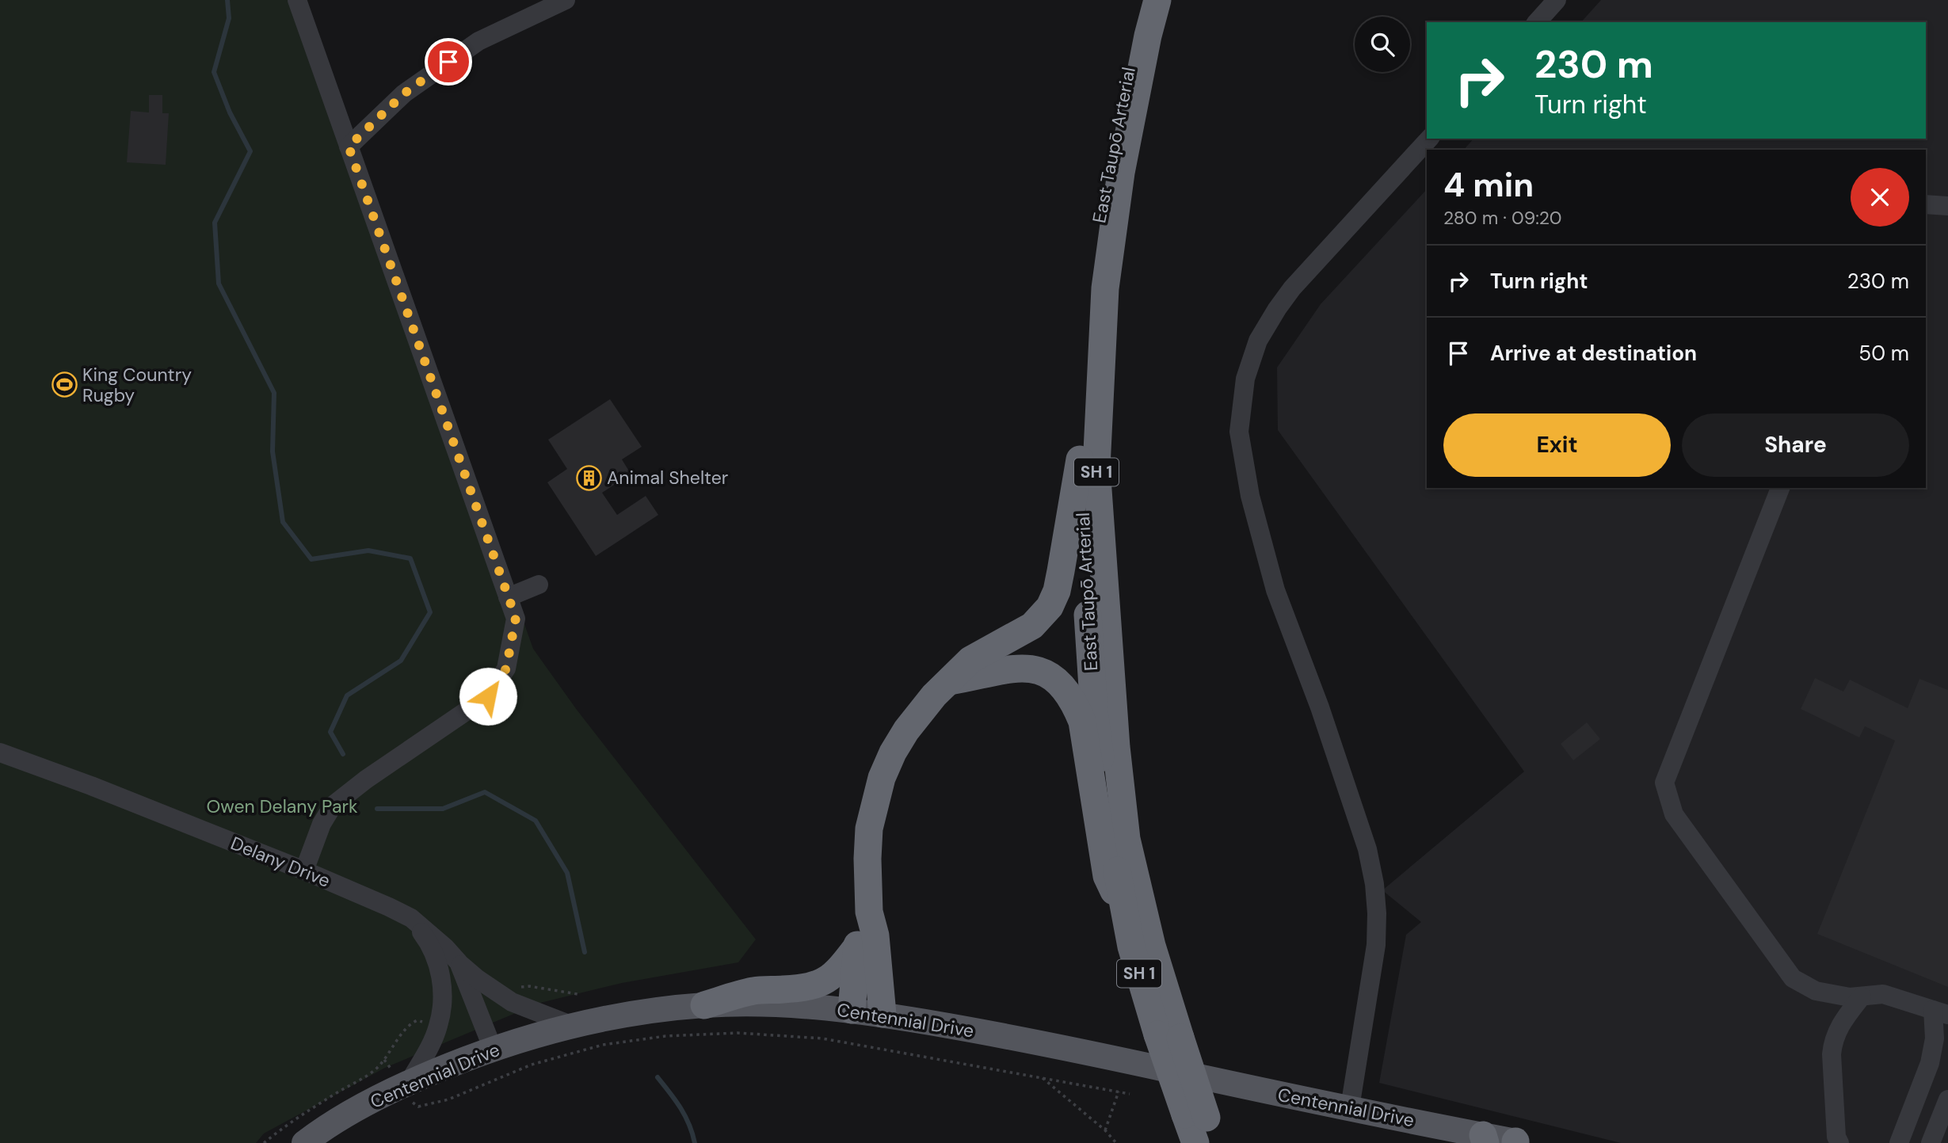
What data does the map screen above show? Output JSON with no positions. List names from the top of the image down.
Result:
{
  "streets": {
    "highway": ["East Taupō Arterial", "SH 1"],
    "main road": ["Centennial Drive"],
    "street": ["Delany Drive"]
  },
  "crossings": [
    ["Delany Drive", "Centennial Drive"]
  ],
  "parks": ["Owen Delany Park"],
  "places": {
    "sports": ["King Country Rugby"],
    "building": ["Animal Shelter"]
  },
  "page": {
    "turn": ["230 m", "Turn right"],
    "heading": ["4 min", "280 m · 09:20"],
    "list": [
      {
        "name": "Turn right",
        "value": "230 m"
      },
      {
        "name": "Arrive at destination",
        "value": "50 m"
      }
    ],
    "buttons": ["Exit", "Share"]
  }
}
